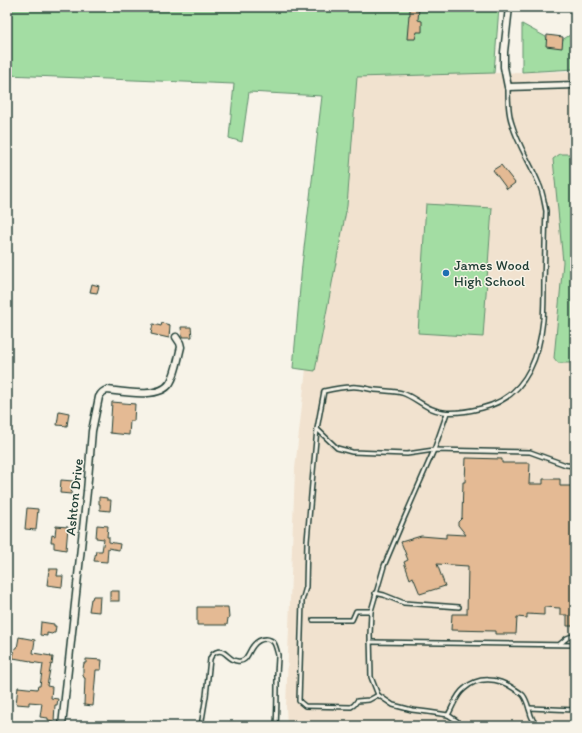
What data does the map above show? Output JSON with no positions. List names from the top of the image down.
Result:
{
  "streets": {
    "street": ["Ashton Drive"]
  },
  "places": ["James Wood High School"]
}
